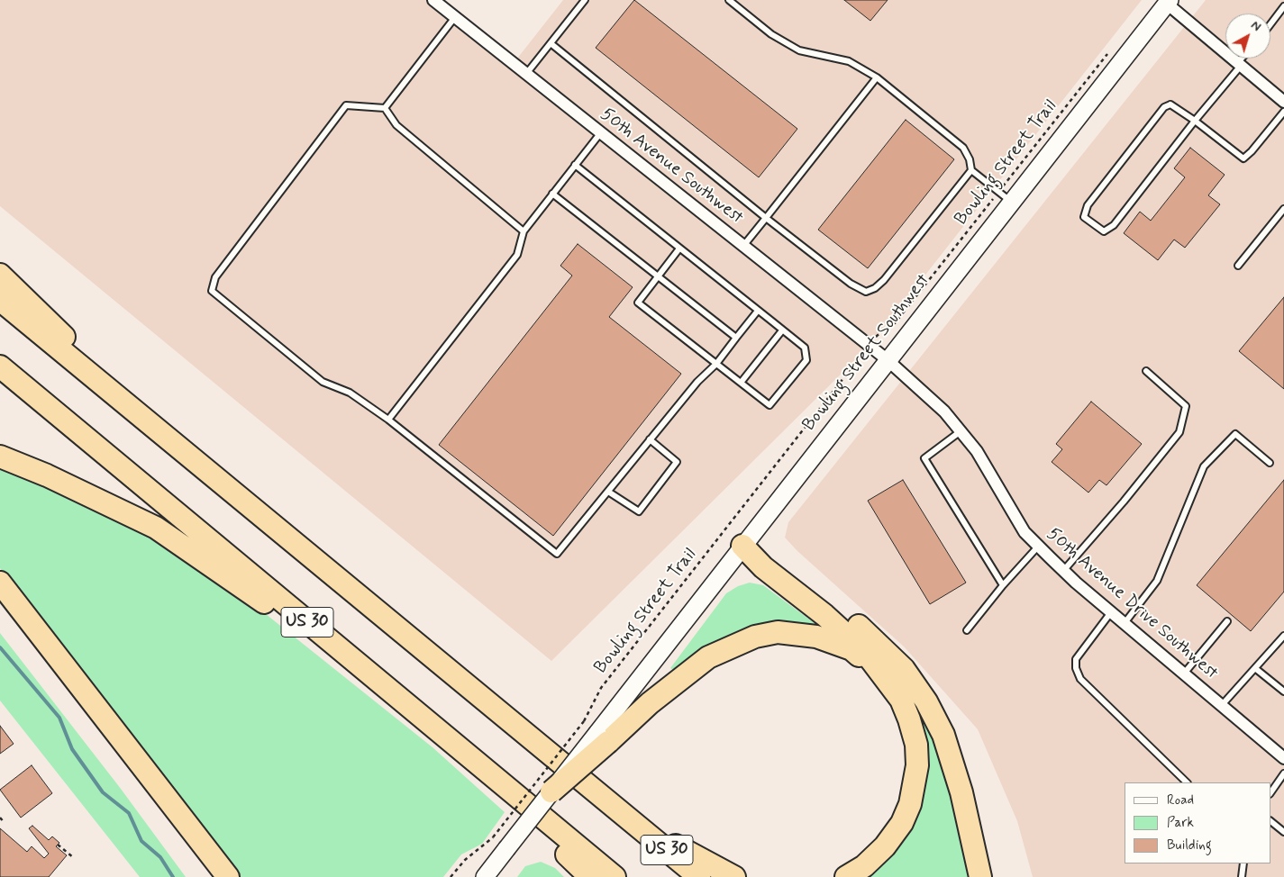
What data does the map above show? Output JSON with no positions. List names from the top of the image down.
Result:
{
  "streets": {
    "highway": ["US 30"],
    "main road": ["Bowling Street Southwest"],
    "street": ["50th Avenue Southwest", "50th Avenue Drive Southwest"],
    "path": ["Bowling Street Trail"]
  },
  "crossings": [
    ["Bowling Street Trail", "Bowling Street Southwest"],
    ["50th Avenue Southwest", "Bowling Street Southwest"],
    ["50th Avenue Southwest", "50th Avenue Drive Southwest"],
    ["Bowling Street Southwest", "50th Avenue Drive Southwest"]
  ],
  "legend": ["Road", "Park", "Building"],
  "north": "top right"
}
